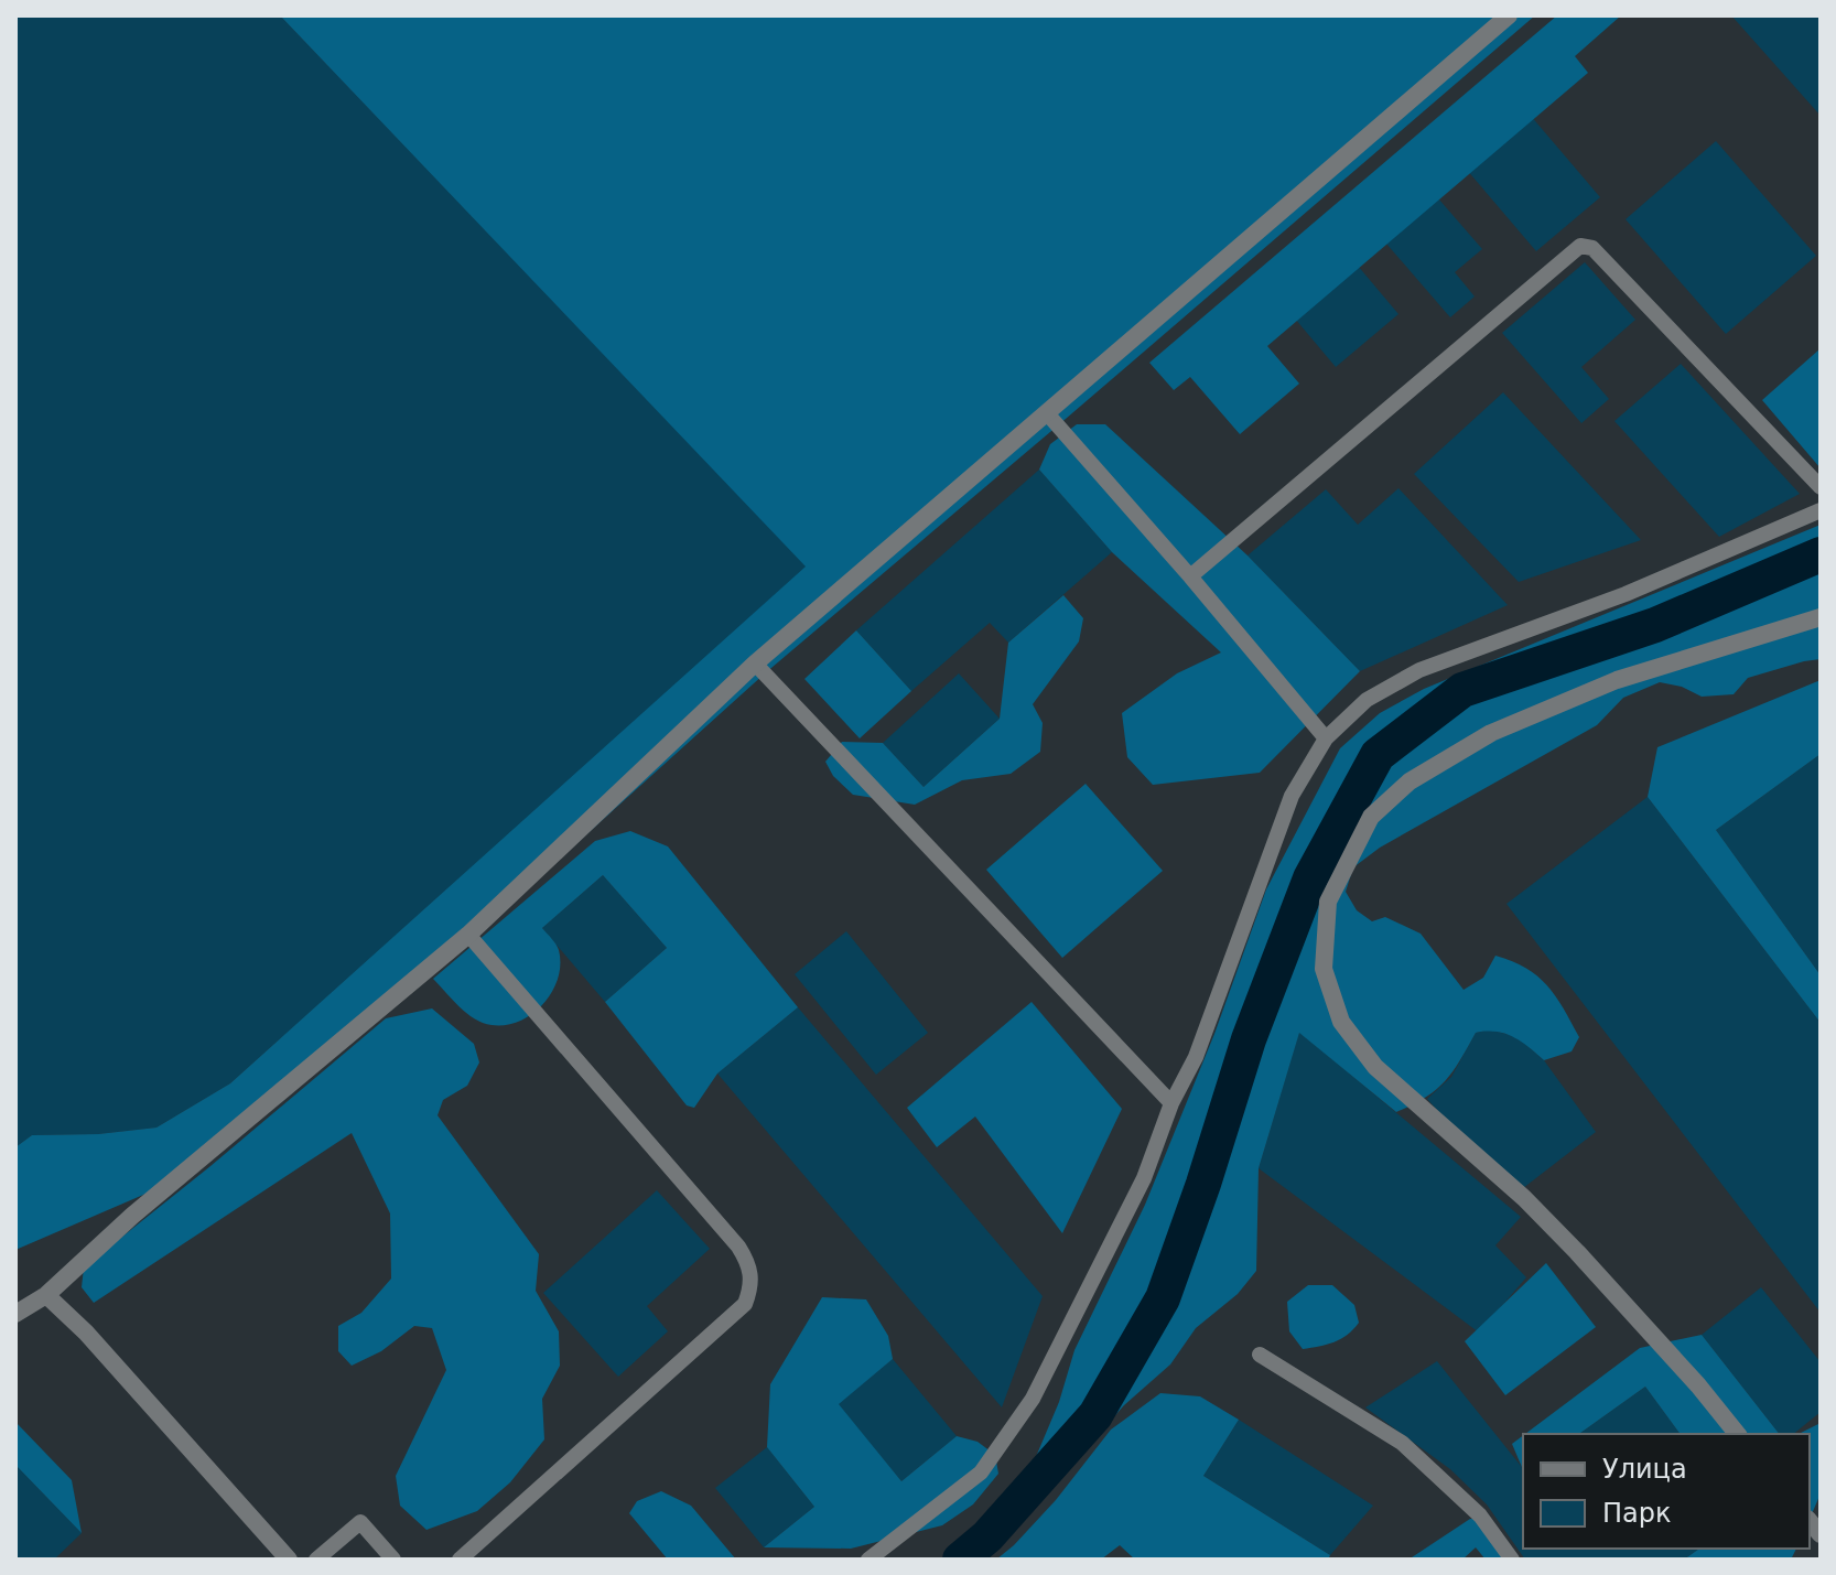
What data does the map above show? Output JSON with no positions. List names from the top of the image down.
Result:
{
  "legend": ["Улица", "Парк"]
}
